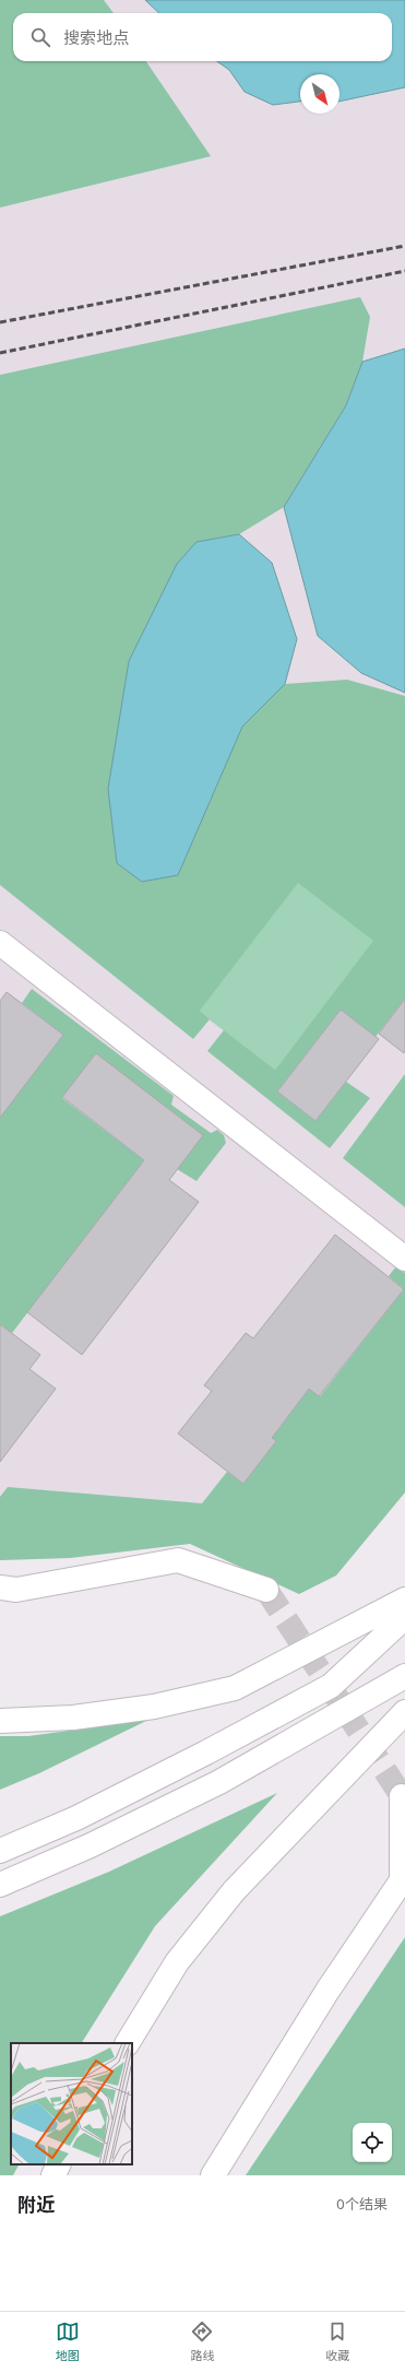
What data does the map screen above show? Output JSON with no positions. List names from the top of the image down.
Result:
{
  "north": "bottom right",
  "page": {
    "search": "搜索地点",
    "heading": ["附近", "0个结果"],
    "nav": ["地图", "路线", "收藏"]
  }
}
